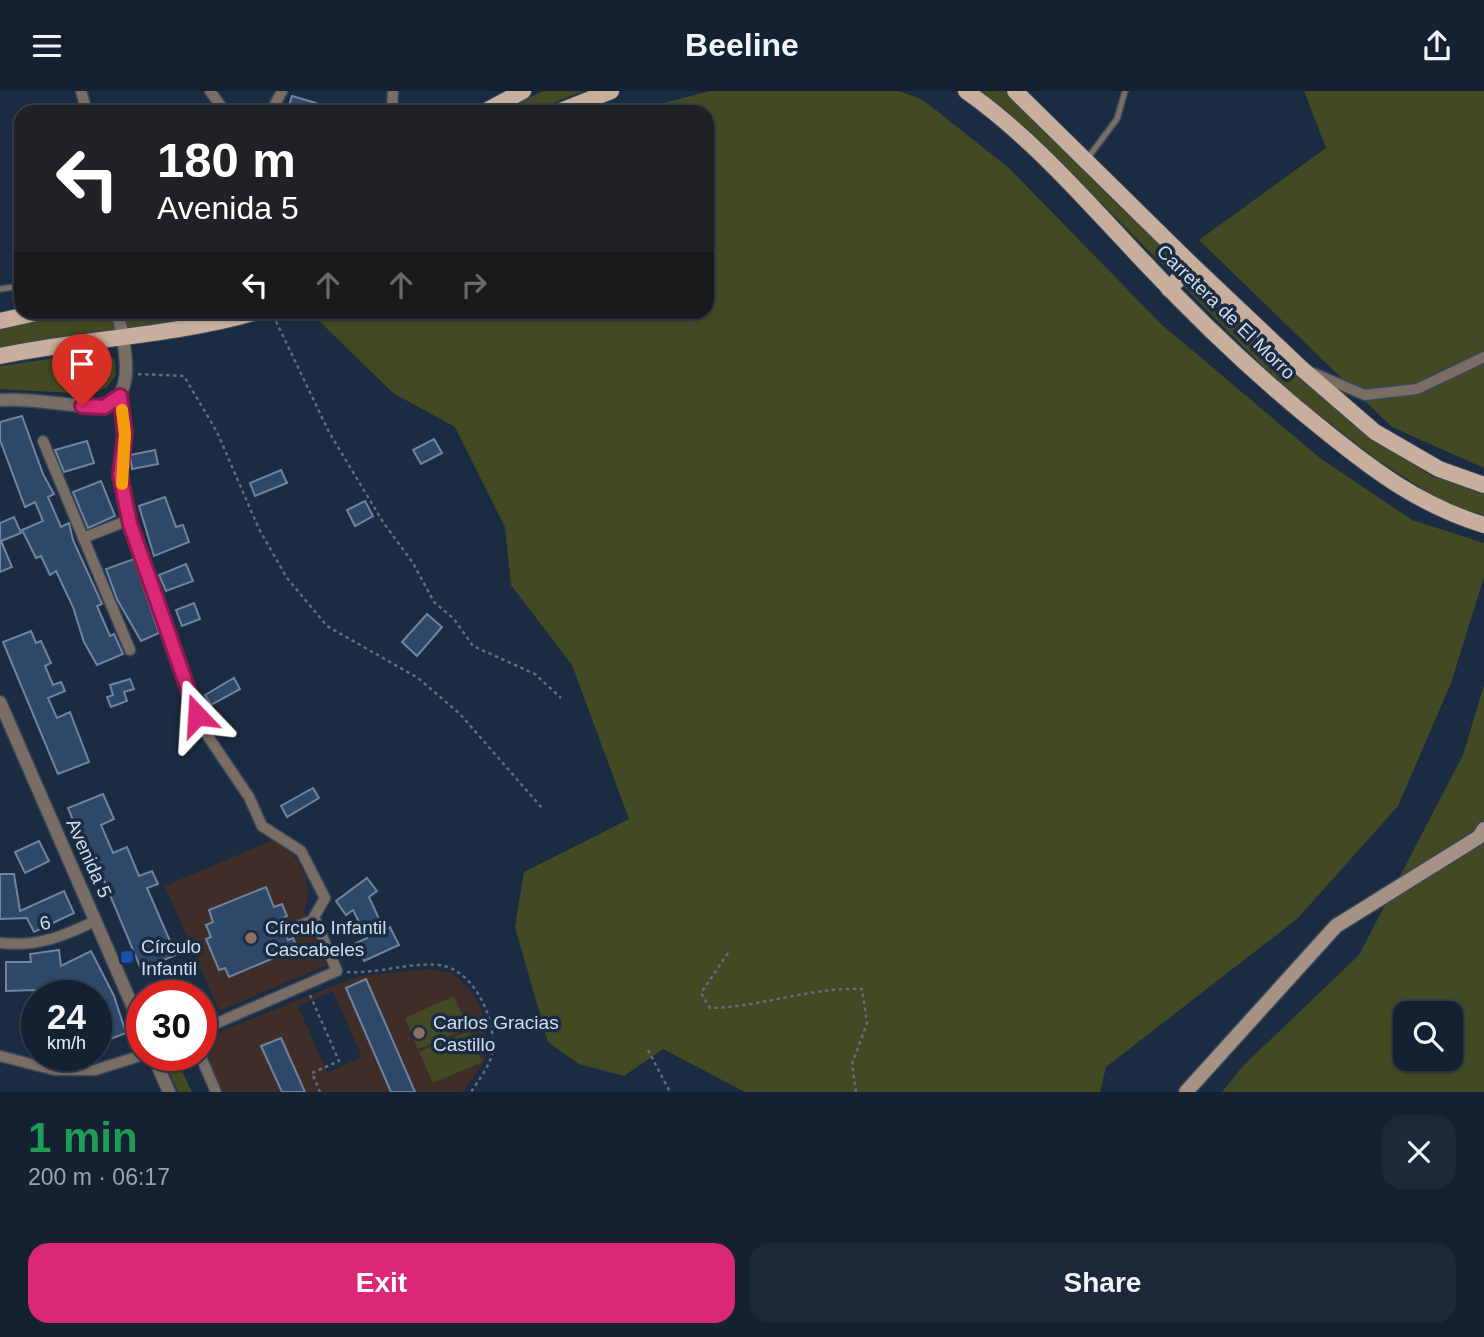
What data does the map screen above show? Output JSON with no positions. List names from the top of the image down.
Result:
{
  "streets": {
    "main road": ["Carretera de El Morro"],
    "street": ["Avenida 5", "6"]
  },
  "crossings": [
    ["Avenida 5", "6"]
  ],
  "places": {
    "other": ["Círculo Infantil Cascabeles", "Carlos Gracias Castillo"],
    "transit": ["Círculo Infantil"]
  },
  "page": {
    "header": "Beeline",
    "turn": ["180 m", "Avenida 5"],
    "speed": "24 km/h",
    "limit": "30",
    "heading": ["1 min", "200 m · 06:17"],
    "buttons": ["Exit", "Share"]
  }
}
